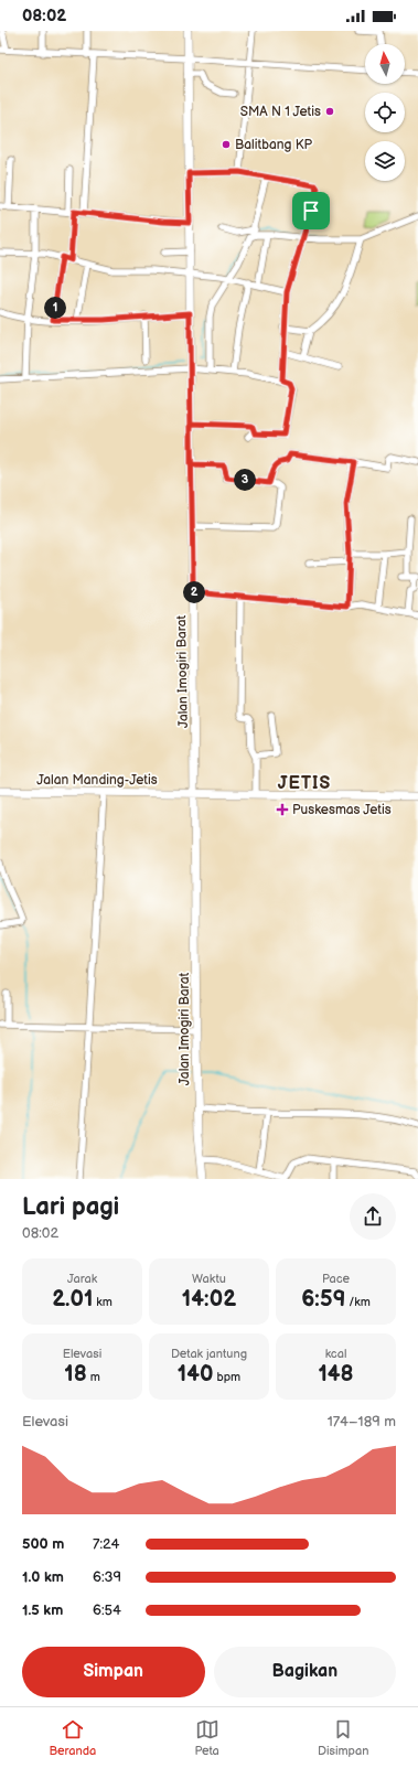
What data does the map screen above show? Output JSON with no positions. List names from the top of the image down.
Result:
{
  "streets": {
    "main road": ["Jalan Imogiri Barat", "Jalan Manding-Jetis"]
  },
  "crossings": [
    ["Jalan Imogiri Barat", "Jalan Manding-Jetis"]
  ],
  "districts": ["JETIS"],
  "places": {
    "other": ["SMA N 1 Jetis", "Balitbang KP"],
    "health": ["Puskesmas Jetis"]
  },
  "north": "top",
  "page": {
    "status": "08:02",
    "pins": ["1", "3", "2"],
    "heading": ["Lari pagi", "08:02"],
    "stats": [
      ["Jarak", "2.01 km"],
      ["Waktu", "14:02"],
      ["Pace", "6:59 /km"],
      ["Elevasi", "18 m"],
      ["Detak jantung", "140 bpm"],
      ["kcal", "148"]
    ],
    "chart": ["Elevasi", "174–189 m"],
    "list": [
      {
        "name": "500 m",
        "note": "7:24"
      },
      {
        "name": "1.0 km",
        "note": "6:39"
      },
      {
        "name": "1.5 km",
        "note": "6:54"
      }
    ],
    "buttons": ["Simpan", "Bagikan"],
    "tabs": ["Beranda", "Peta", "Disimpan"]
  }
}
